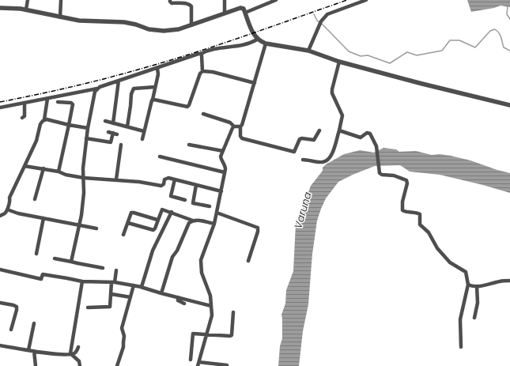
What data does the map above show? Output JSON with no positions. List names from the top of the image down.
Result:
{
  "water": ["Varuna"]
}
